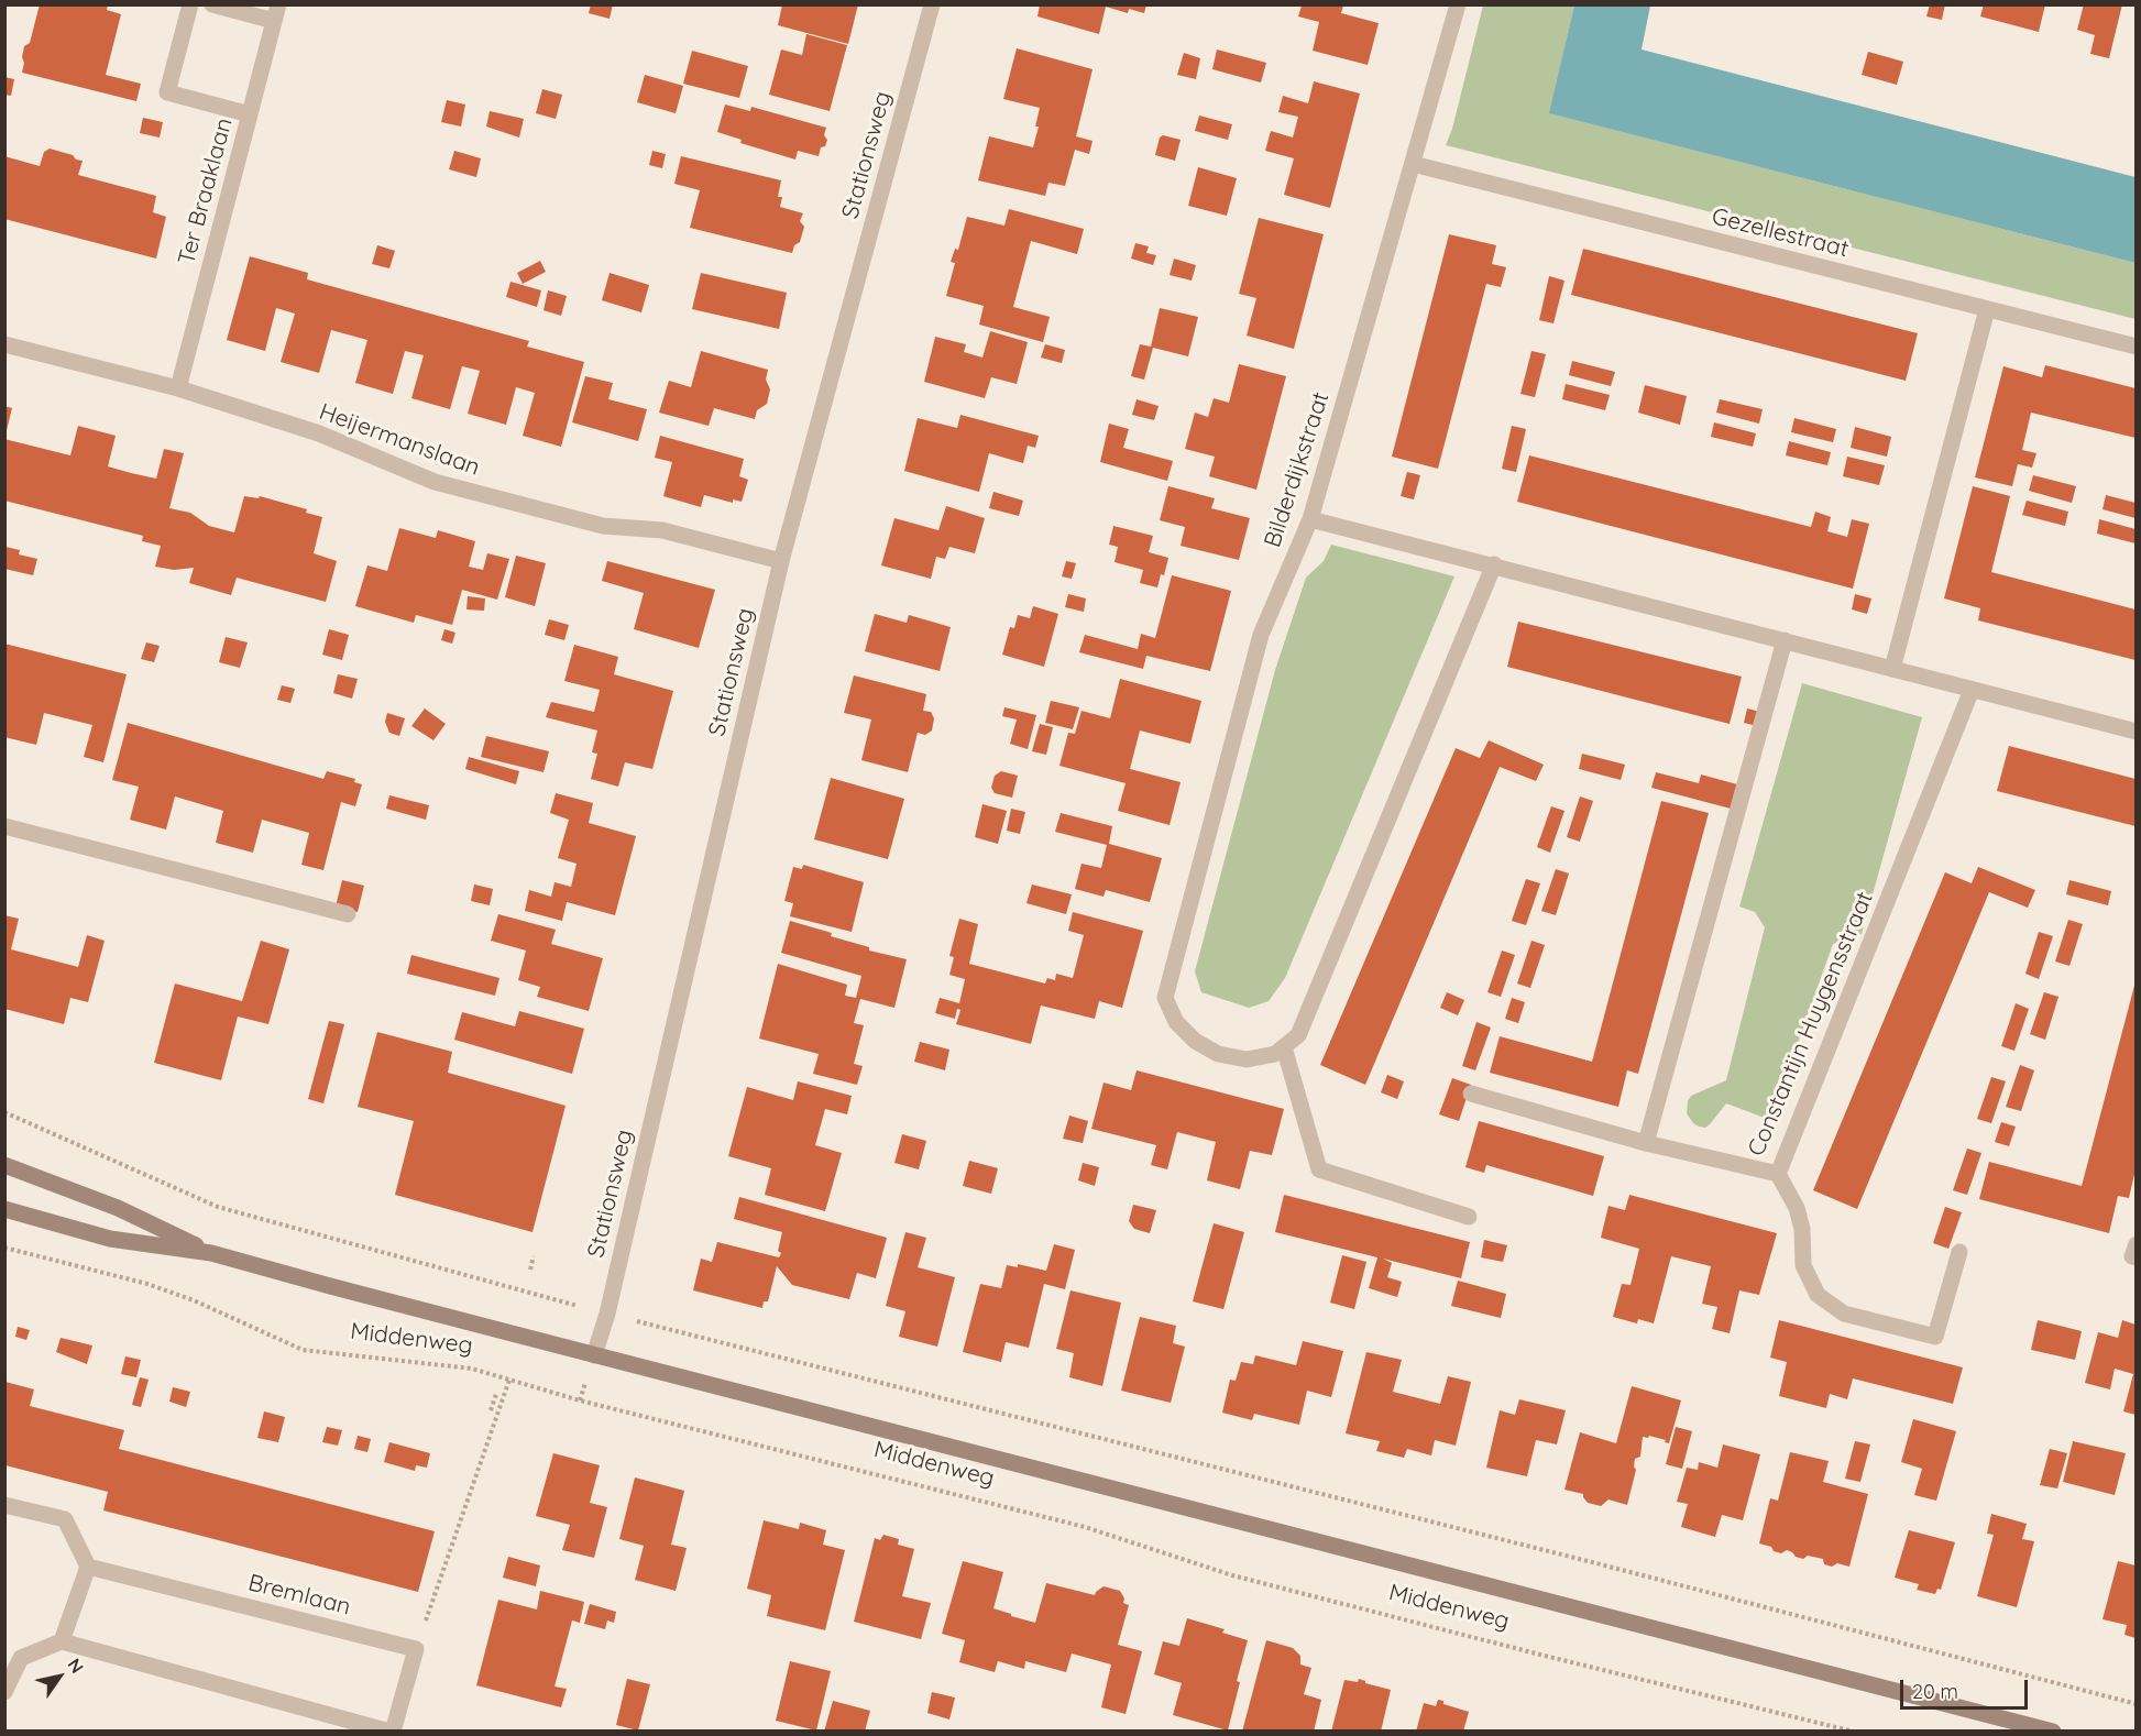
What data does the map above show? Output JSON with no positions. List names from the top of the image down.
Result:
{
  "streets": {
    "street": [
      "Stationsweg",
      "Ter Braaklaan",
      "Gezellestraat",
      "Heijermanslaan",
      "Bilderdijkstraat",
      "Constantijn Huygensstraat",
      "Middenweg",
      "Bremlaan"
    ]
  },
  "crossings": [
    ["Stationsweg", "Heijermanslaan"],
    ["Stationsweg", "Middenweg"],
    ["Ter Braaklaan", "Heijermanslaan"],
    ["Gezellestraat", "Bilderdijkstraat"]
  ],
  "scale_bar": "20 m",
  "north": "top right"
}
